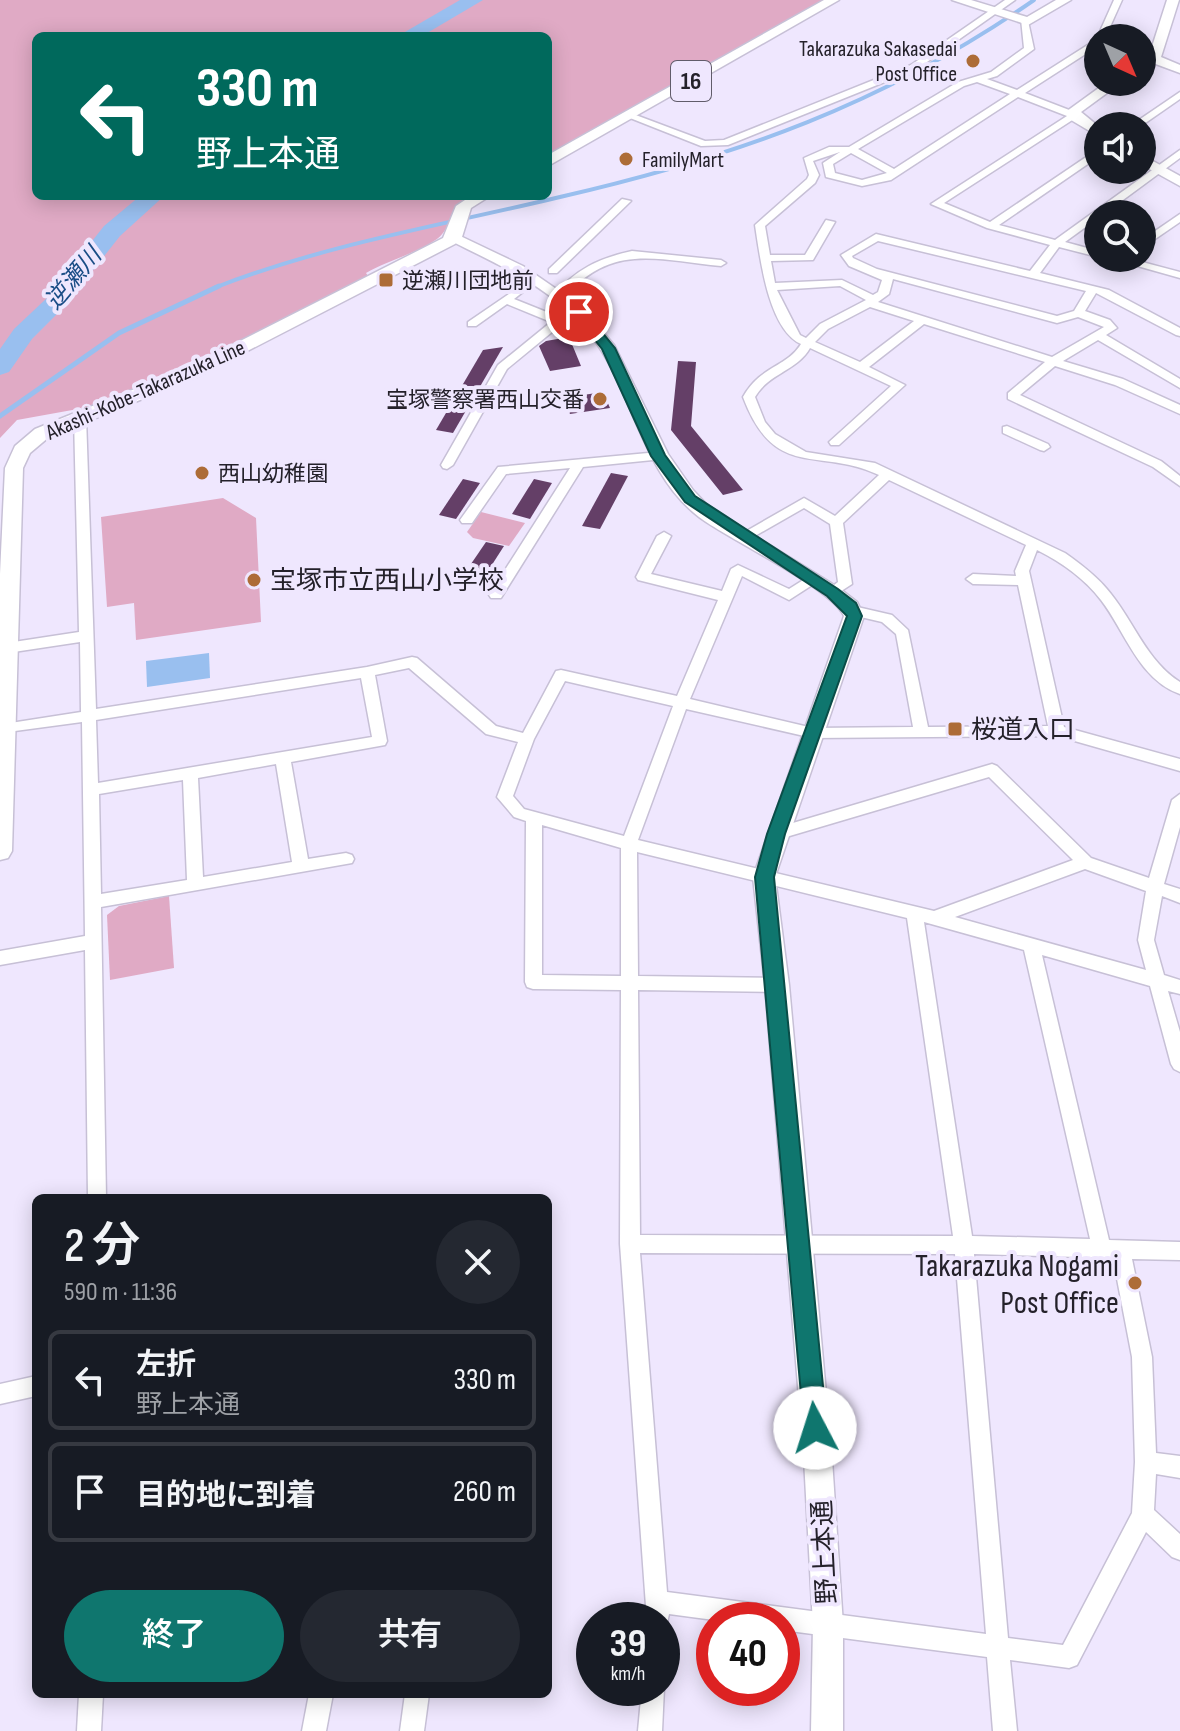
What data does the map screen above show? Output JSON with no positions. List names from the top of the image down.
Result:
{
  "streets": {
    "main road": ["16", "Akashi-Kobe-Takarazuka Line"],
    "street": ["野上本通"]
  },
  "water": ["逆瀬川"],
  "places": {
    "other": [
      "Takarazuka Sakasedai Post Office",
      "FamilyMart",
      "宝塚警察署西山交番",
      "西山幼稚園",
      "宝塚市立西山小学校",
      "Takarazuka Nogami Post Office"
    ],
    "transit": ["逆瀬川団地前", "桜道入口"]
  },
  "north": "bottom right",
  "page": {
    "turn": ["330 m", "野上本通"],
    "heading": ["2 分", "590 m · 11:36"],
    "list": [
      {
        "name": "左折",
        "note": "野上本通",
        "value": "330 m"
      },
      {
        "name": "目的地に到着",
        "value": "260 m"
      }
    ],
    "buttons": ["終了", "共有"],
    "speed": "39 km/h",
    "limit": "40"
  }
}
